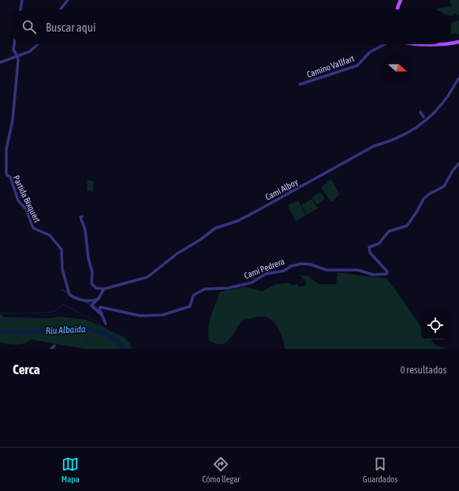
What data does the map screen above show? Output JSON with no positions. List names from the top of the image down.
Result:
{
  "streets": {
    "street": [
      "Camino Vallfart",
      "Camí Alboy",
      "Partida Bixquert",
      "Camí Pedrera"
    ]
  },
  "water": ["Riu Albaida"],
  "north": "right",
  "page": {
    "search": "Buscar aquí",
    "heading": ["Cerca", "0 resultados"],
    "nav": ["Mapa", "Cómo llegar", "Guardados"]
  }
}
